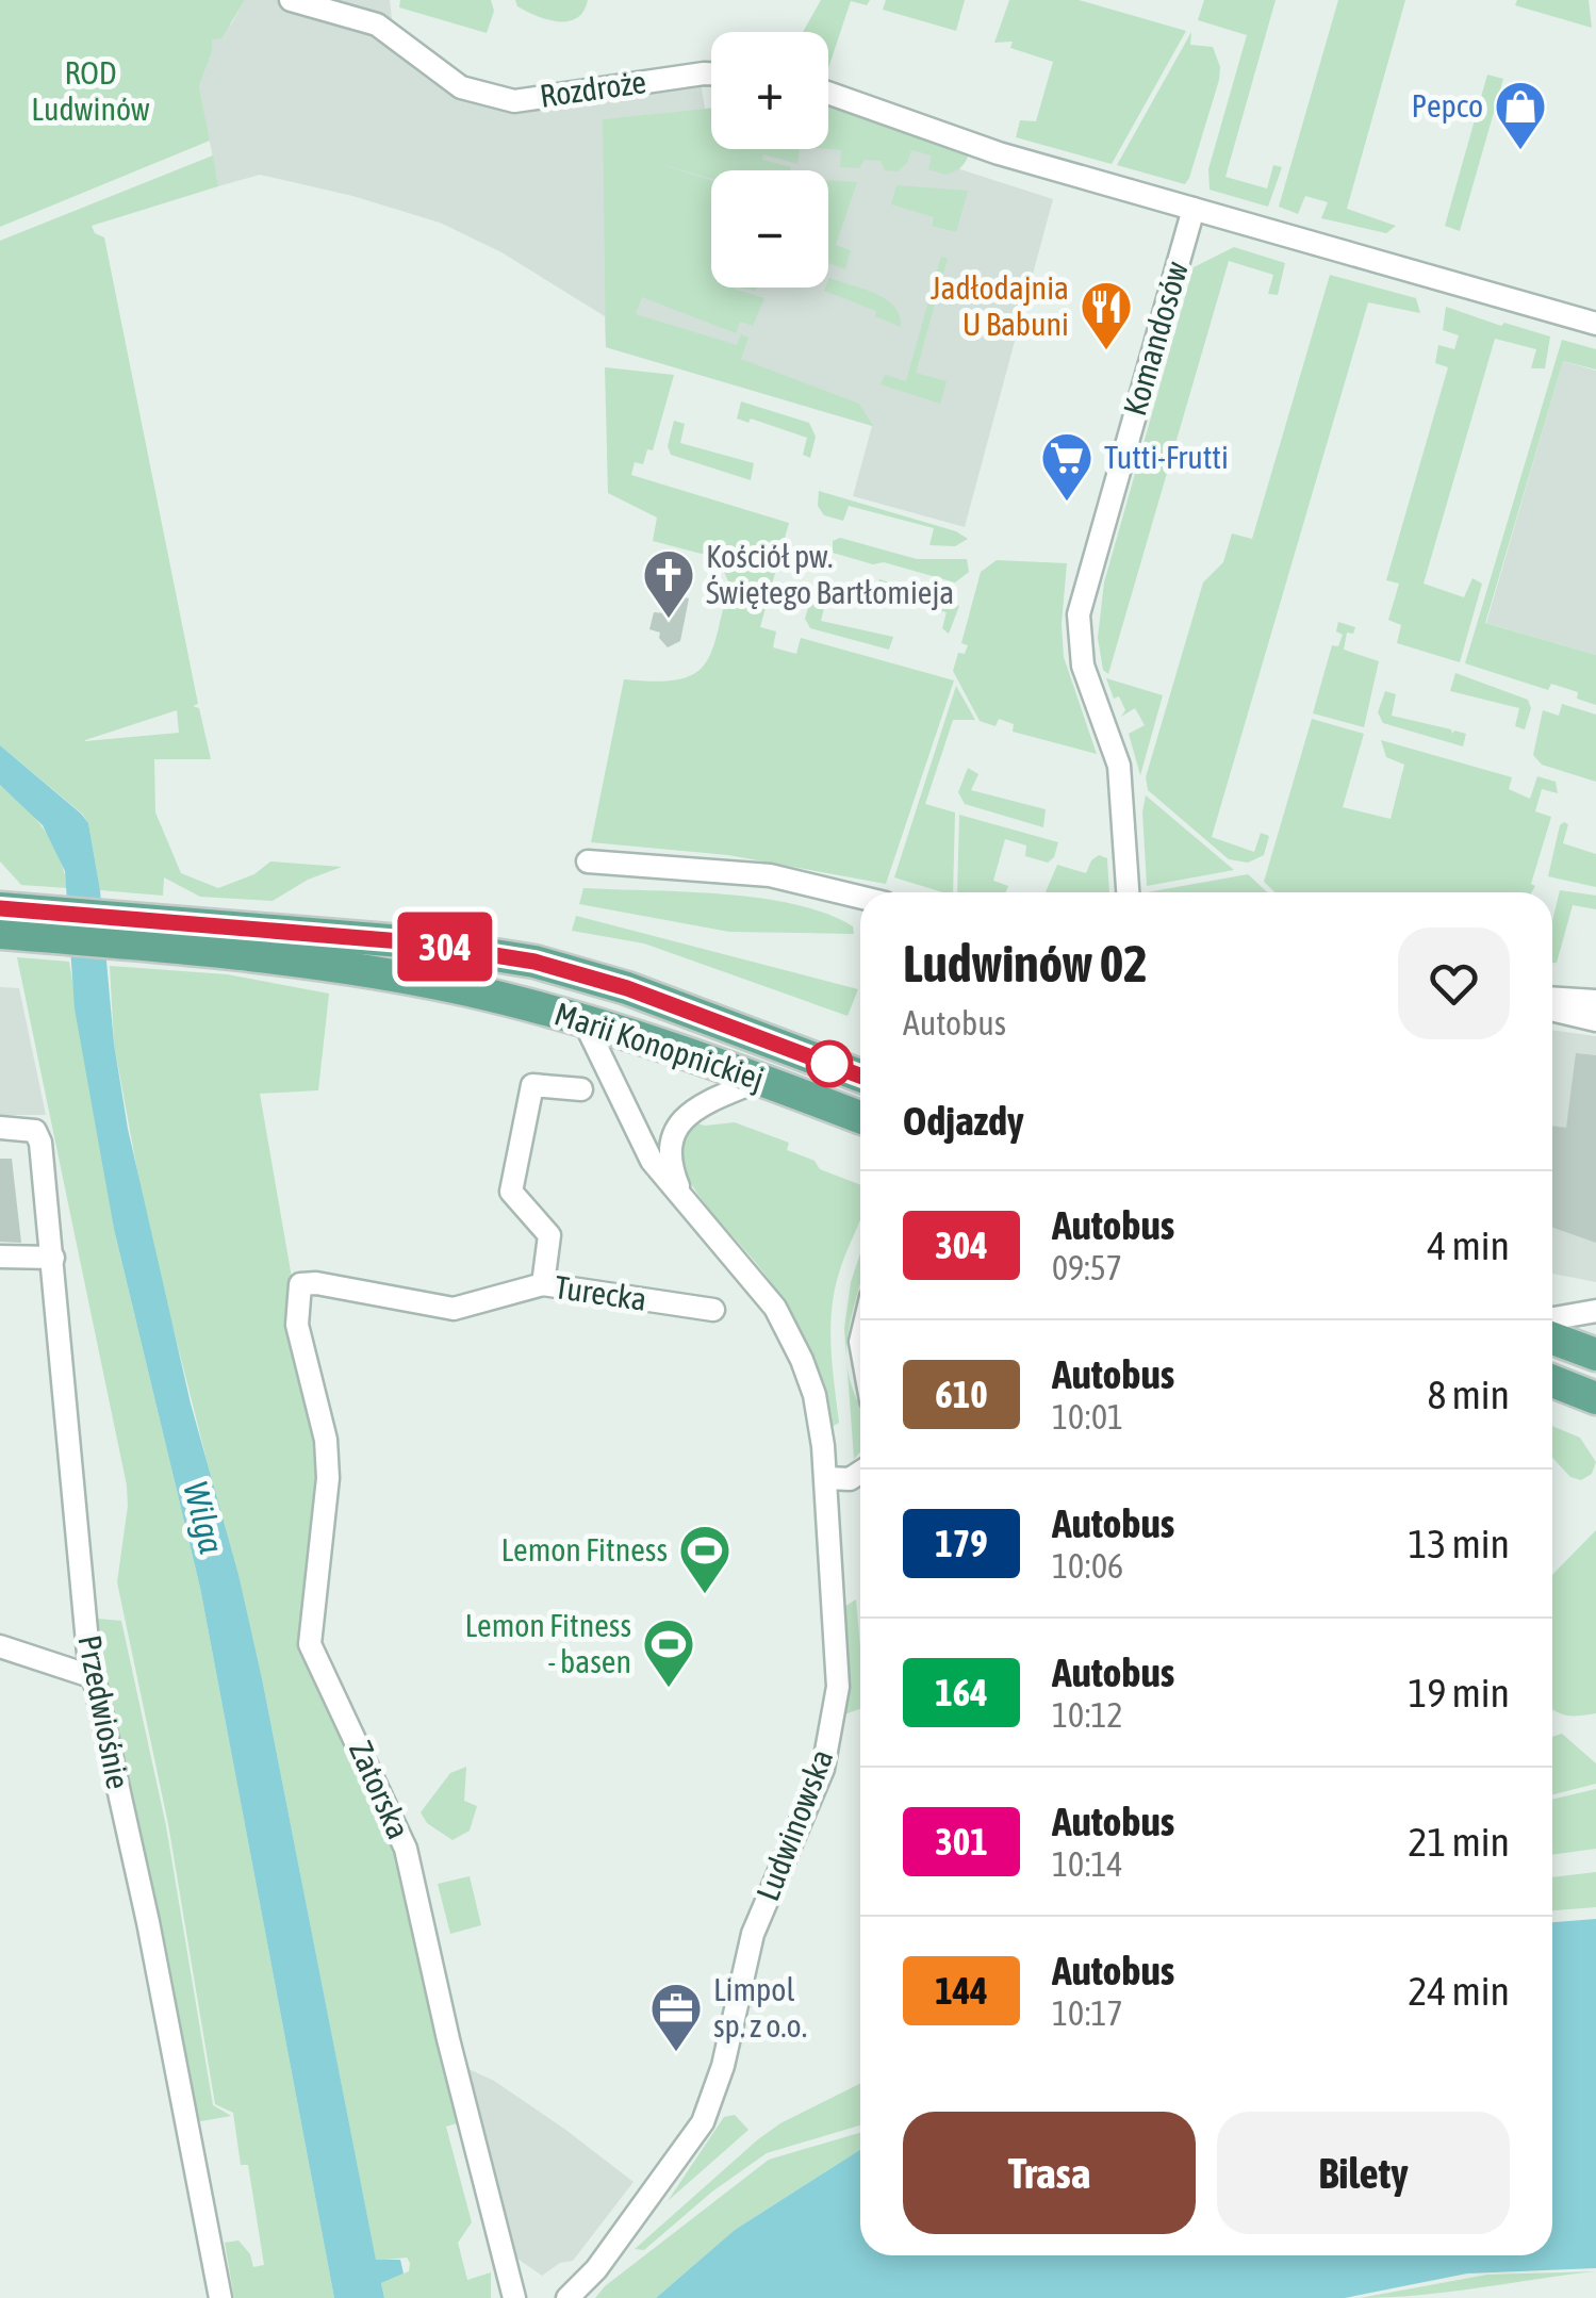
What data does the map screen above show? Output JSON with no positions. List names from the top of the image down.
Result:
{
  "streets": {
    "main road": ["Marii Konopnickiej"],
    "street": [
      "Rozdroże",
      "Komandosów",
      "Turecka",
      "Przedwiośnie",
      "Zatorska",
      "Ludwinowska"
    ]
  },
  "crossings": [
    ["Marii Konopnickiej", "Ludwinowska"],
    ["Turecka", "Zatorska"]
  ],
  "water": ["Wilga"],
  "parks": ["ROD Ludwinów"],
  "places": {
    "shop": ["Pepco"],
    "restaurant": ["Jadłodajnia U Babuni"],
    "supermarket": ["Tutti-Frutti"],
    "church": ["Kościół pw. Świętego Bartłomieja"],
    "sports": ["Lemon Fitness", "Lemon Fitness - basen"],
    "office": ["Limpol sp. z o.o."]
  },
  "lines": ["bus line 304"],
  "page": {
    "on_map": "304",
    "map_buttons": ["+", "−"],
    "heading": [
      ["Ludwinów 02", "Autobus"],
      "Odjazdy"
    ],
    "list": [
      {
        "mark": "304",
        "name": "Autobus",
        "note": "09:57",
        "value": "4 min"
      },
      {
        "mark": "610",
        "name": "Autobus",
        "note": "10:01",
        "value": "8 min"
      },
      {
        "mark": "179",
        "name": "Autobus",
        "note": "10:06",
        "value": "13 min"
      },
      {
        "mark": "164",
        "name": "Autobus",
        "note": "10:12",
        "value": "19 min"
      },
      {
        "mark": "301",
        "name": "Autobus",
        "note": "10:14",
        "value": "21 min"
      },
      {
        "mark": "144",
        "name": "Autobus",
        "note": "10:17",
        "value": "24 min"
      }
    ],
    "buttons": ["Trasa", "Bilety"]
  }
}
